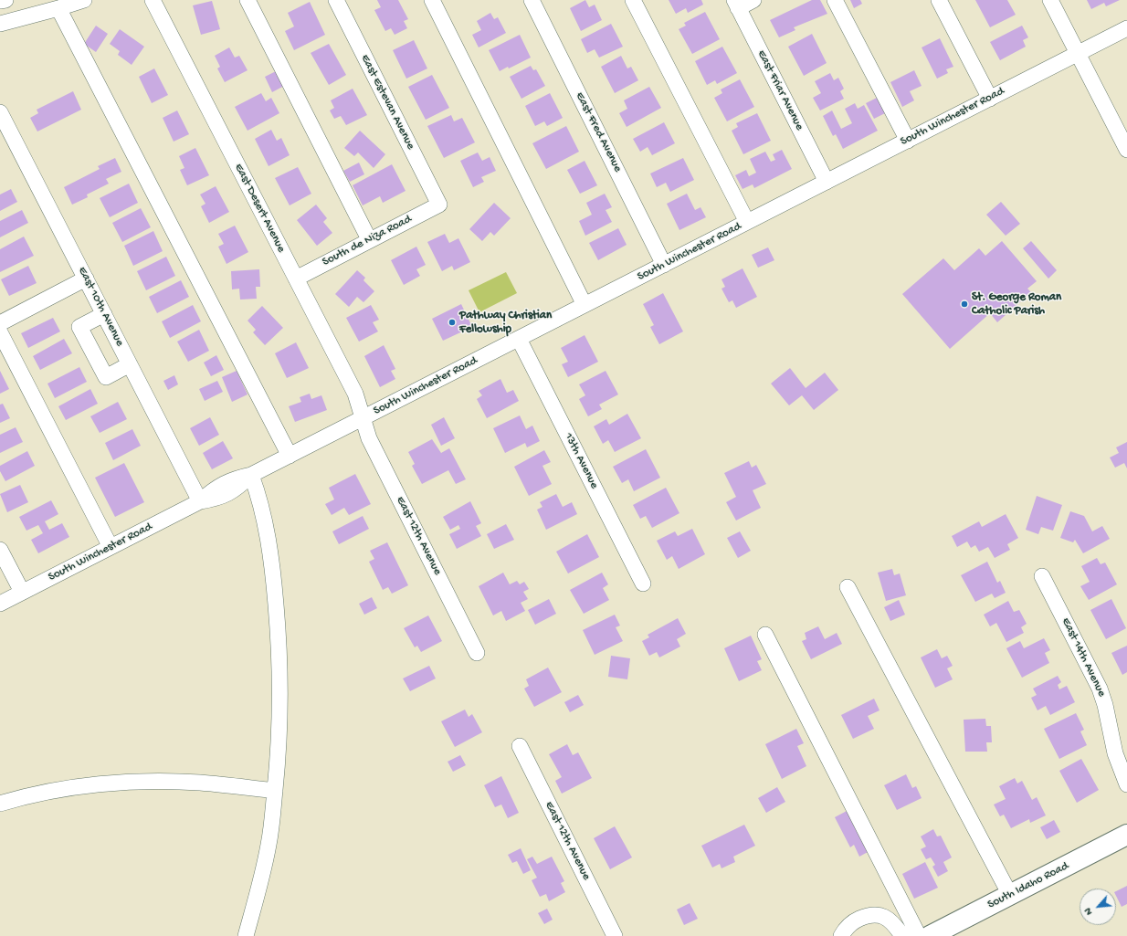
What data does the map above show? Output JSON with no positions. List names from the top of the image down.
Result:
{
  "streets": {
    "main road": ["South Idaho Road"],
    "street": [
      "East Friar Avenue",
      "East Estevan Avenue",
      "South Winchester Road",
      "East Fred Avenue",
      "East Desert Avenue",
      "South de Niza Road",
      "East 10th Avenue",
      "13th Avenue",
      "East 12th Avenue",
      "East 14th Avenue"
    ]
  },
  "crossings": [
    ["East Friar Avenue", "South Winchester Road"],
    ["East Estevan Avenue", "South de Niza Road"],
    ["South Winchester Road", "East Fred Avenue"],
    ["South Winchester Road", "East Desert Avenue"],
    ["South Winchester Road", "East 10th Avenue"],
    ["South Winchester Road", "13th Avenue"],
    ["South Winchester Road", "East 12th Avenue"],
    ["East Desert Avenue", "South de Niza Road"],
    ["East Desert Avenue", "East 12th Avenue"]
  ],
  "places": ["St. George Roman Catholic Parish", "Pathway Christian Fellowship"],
  "north": "bottom left"
}
